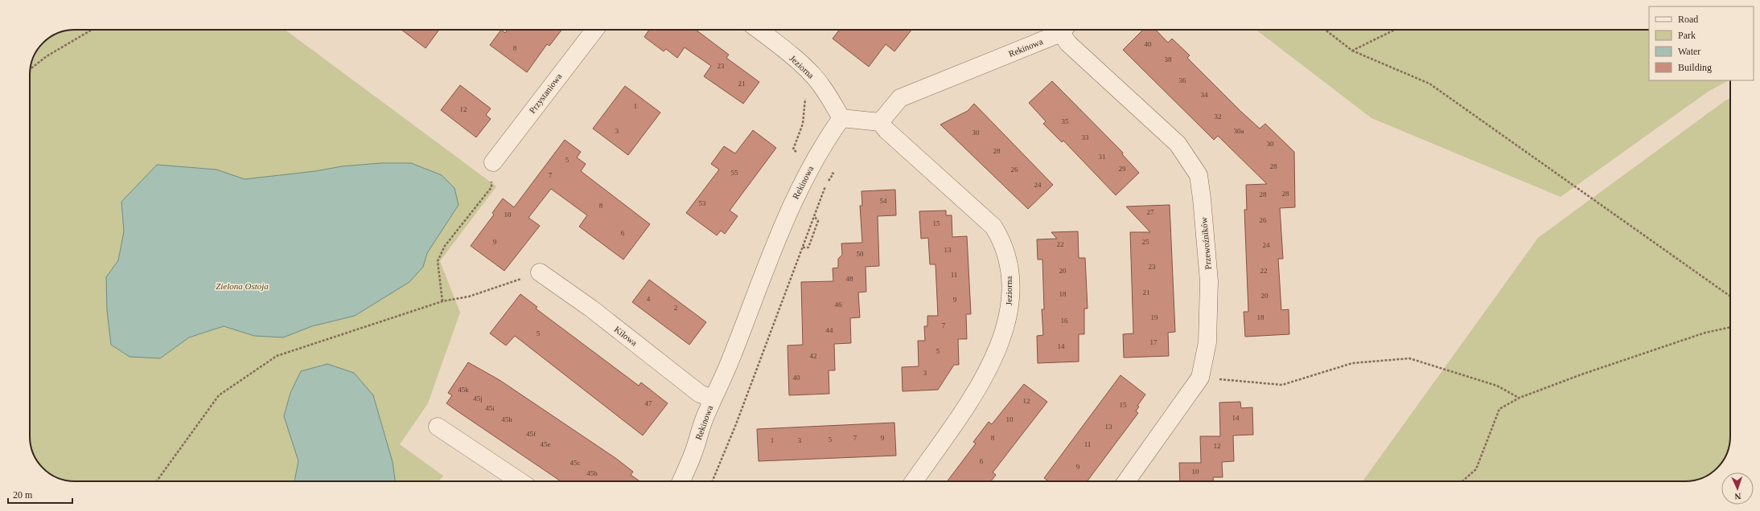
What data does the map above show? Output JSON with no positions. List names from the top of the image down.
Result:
{
  "streets": {
    "street": [
      "Rekinowa",
      "Jeziorna",
      "Przystaniowa",
      "Przewoźników",
      "Kilowa"
    ]
  },
  "crossings": [
    ["Rekinowa", "Jeziorna"],
    ["Rekinowa", "Kilowa"]
  ],
  "parks": ["Zielona Ostoja"],
  "house_numbers": [
    "40",
    "8",
    "38",
    "23",
    "36",
    "21",
    "34",
    "1",
    "12",
    "32",
    "35",
    "3",
    "30a",
    "30",
    "33",
    "30",
    "28",
    "31",
    "5",
    "28",
    "29",
    "26",
    "55",
    "7",
    "24",
    "28",
    "28",
    "54",
    "53",
    "8",
    "27",
    "10",
    "26",
    "15",
    "6",
    "9",
    "25",
    "22",
    "24",
    "13",
    "50",
    "23",
    "20",
    "22",
    "11",
    "48",
    "21",
    "18",
    "20",
    "4",
    "9",
    "46",
    "2",
    "19",
    "18",
    "16",
    "7",
    "44",
    "5",
    "17",
    "14",
    "5",
    "42",
    "3",
    "40",
    "45k",
    "45j",
    "12",
    "47",
    "15",
    "45i",
    "14",
    "45h",
    "10",
    "13",
    "45f",
    "7",
    "9",
    "8",
    "5",
    "1",
    "3",
    "45e",
    "11",
    "12",
    "6",
    "45c",
    "9",
    "10",
    "45b"
  ],
  "legend": [
    "Road",
    "Park",
    "Water",
    "Building"
  ],
  "scale_bar": "20 m",
  "north": "bottom"
}
